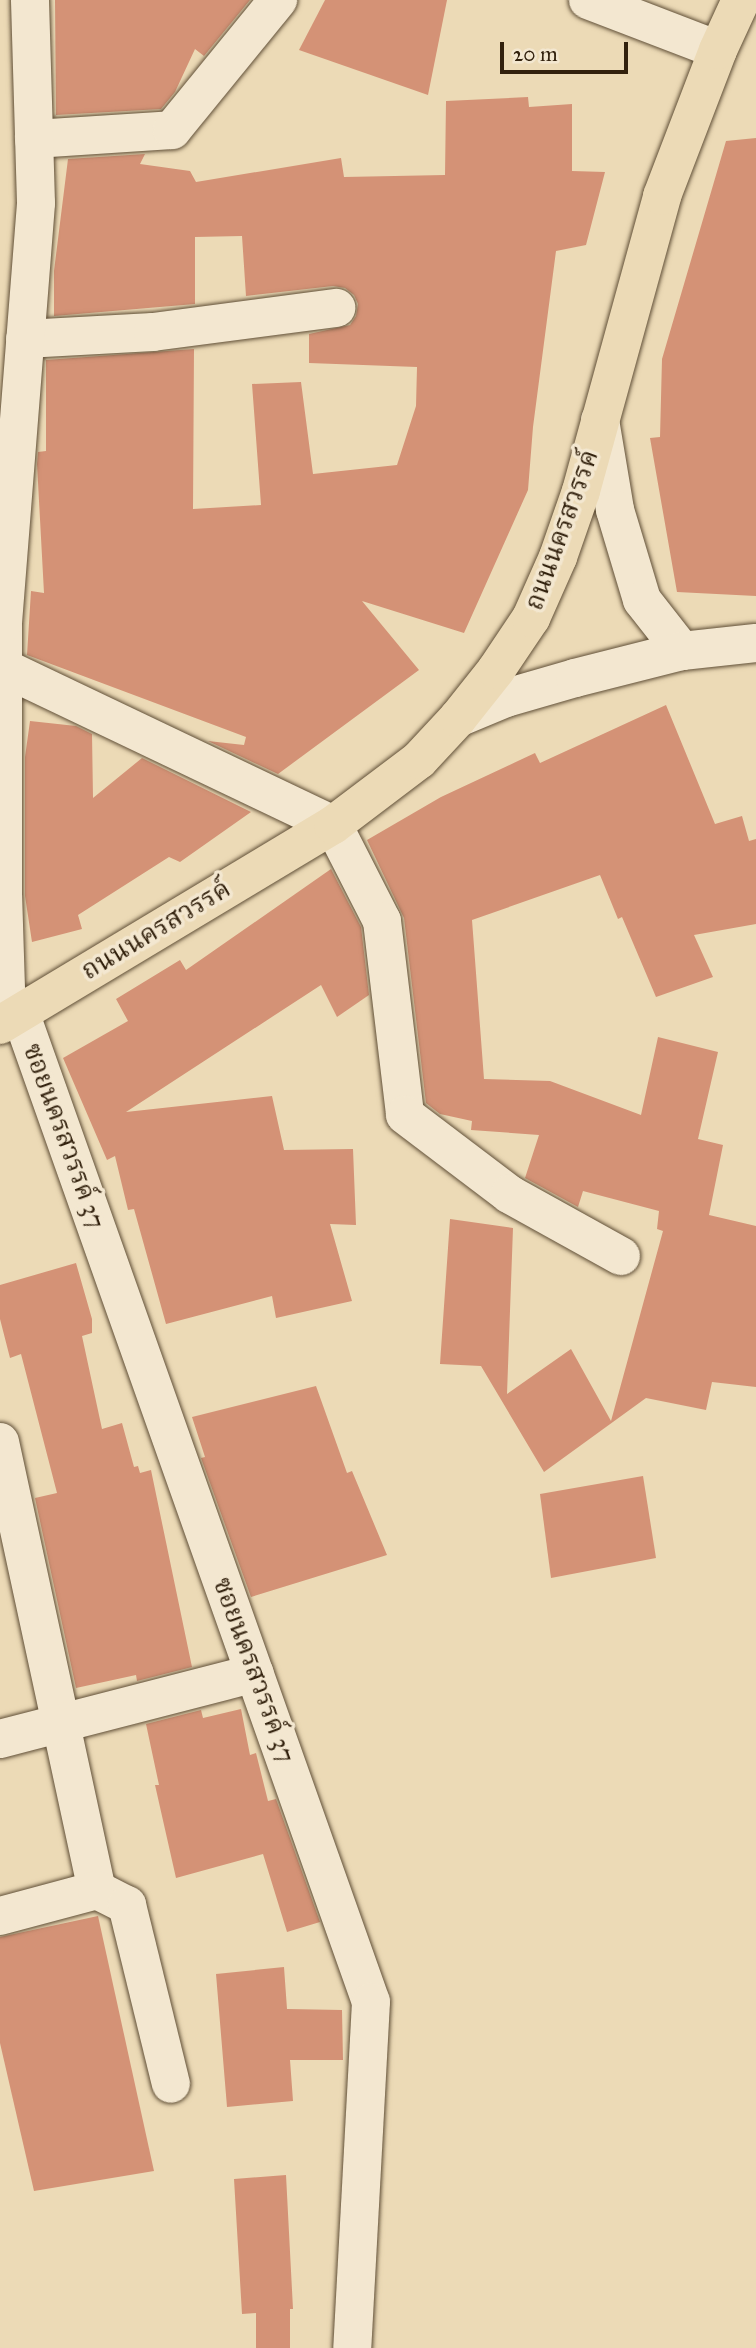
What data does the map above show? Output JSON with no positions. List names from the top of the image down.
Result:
{
  "streets": {
    "main road": ["ถนนนครสวรรค์"],
    "street": ["ซอยนครสวรรค์ 37"]
  },
  "crossings": [
    ["ถนนนครสวรรค์", "ซอยนครสวรรค์ 37"]
  ],
  "scale_bar": "20 m"
}
